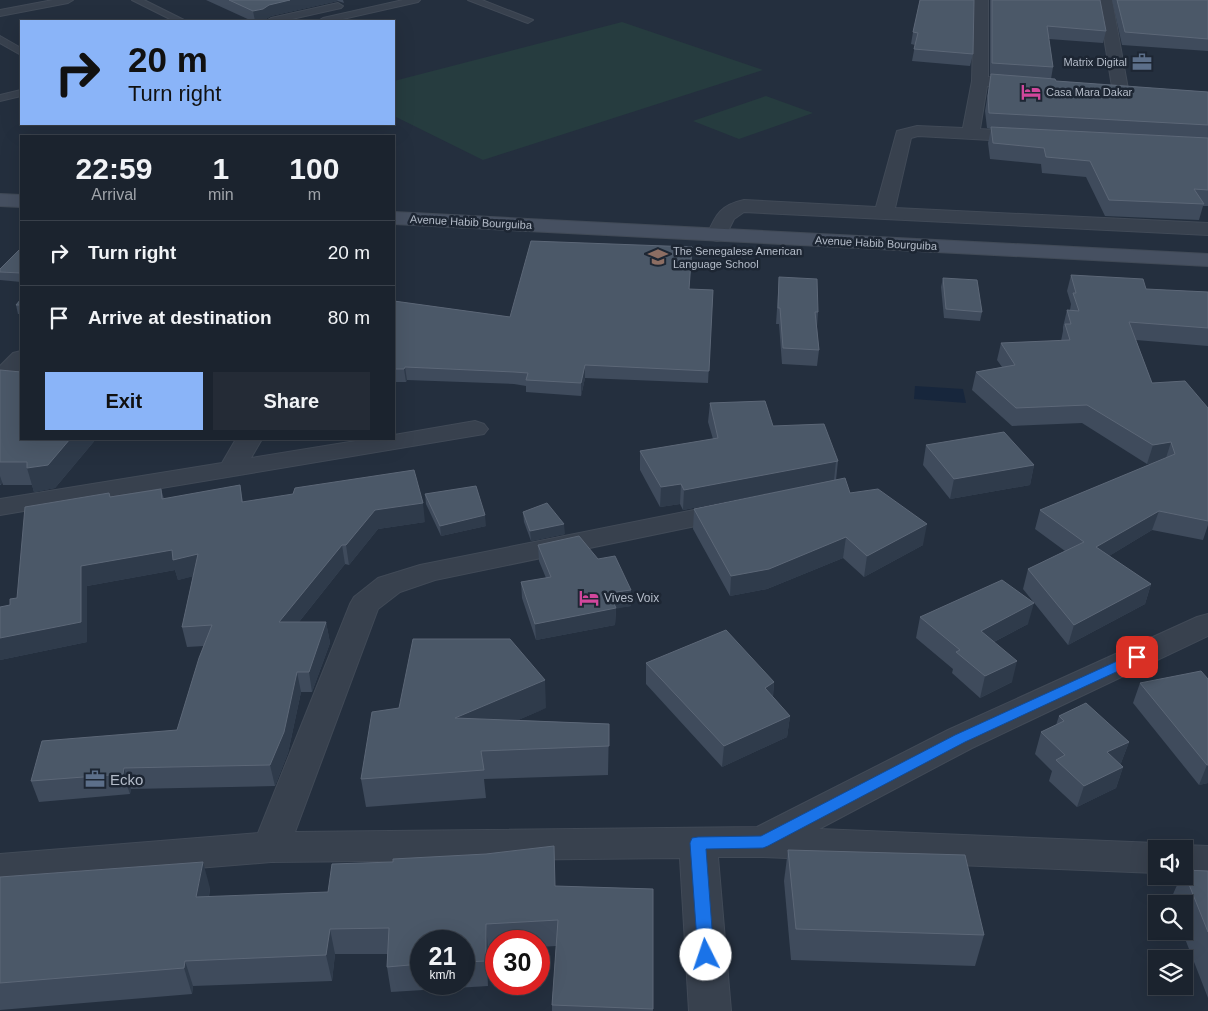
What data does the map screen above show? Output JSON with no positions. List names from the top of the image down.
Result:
{
  "streets": {
    "main road": ["Avenue Habib Bourguiba"]
  },
  "places": {
    "office": ["Matrix Digital", "Ecko"],
    "hotel": ["Casa Mara Dakar", "Vives Voix"],
    "school or university": ["The Senegalese American Language School"]
  },
  "page": {
    "turn": ["20 m", "Turn right"],
    "eta": [
      "22:59",
      "Arrival",
      "1",
      "min",
      "100",
      "m"
    ],
    "list": [
      {
        "name": "Turn right",
        "value": "20 m"
      },
      {
        "name": "Arrive at destination",
        "value": "80 m"
      }
    ],
    "buttons": ["Exit", "Share"],
    "speed": "21 km/h",
    "limit": "30"
  }
}
